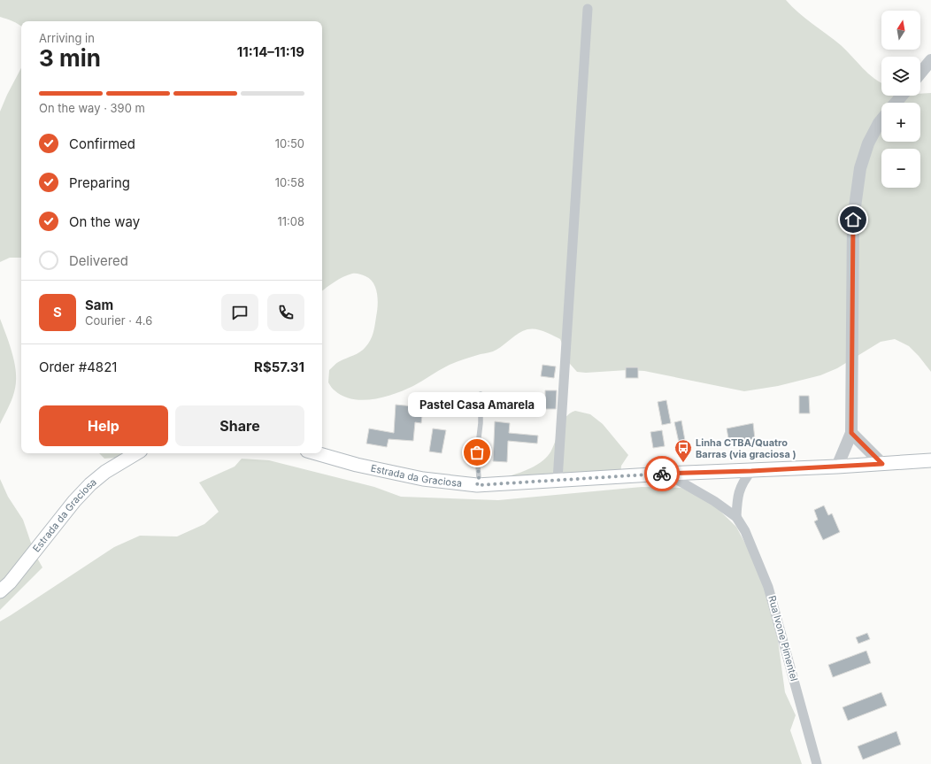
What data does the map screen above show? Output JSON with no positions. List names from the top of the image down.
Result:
{
  "streets": {
    "main road": ["Estrada da Graciosa"],
    "street": ["Rua Ivone Pimentel"]
  },
  "crossings": [
    ["Estrada da Graciosa", "Rua Ivone Pimentel"]
  ],
  "places": {
    "other": ["Pastel Casa Amarela"],
    "bus stop": ["Linha CTBA/Quatro Barras (via graciosa )"]
  },
  "north": "top",
  "page": {
    "map_buttons": ["+", "−"],
    "heading": ["3 min", "Arriving in", "11:14–11:19"],
    "panel": [
      "Sam",
      "Courier · 4.6",
      "Order #4821",
      "R$57.31"
    ],
    "bar": "On the way · 390 m",
    "list": [
      ["Confirmed", "10:50"],
      ["Preparing", "10:58"],
      ["On the way", "11:08"],
      "Delivered"
    ],
    "round": "S",
    "bubble": "Pastel Casa Amarela",
    "buttons": ["Help", "Share"]
  }
}
